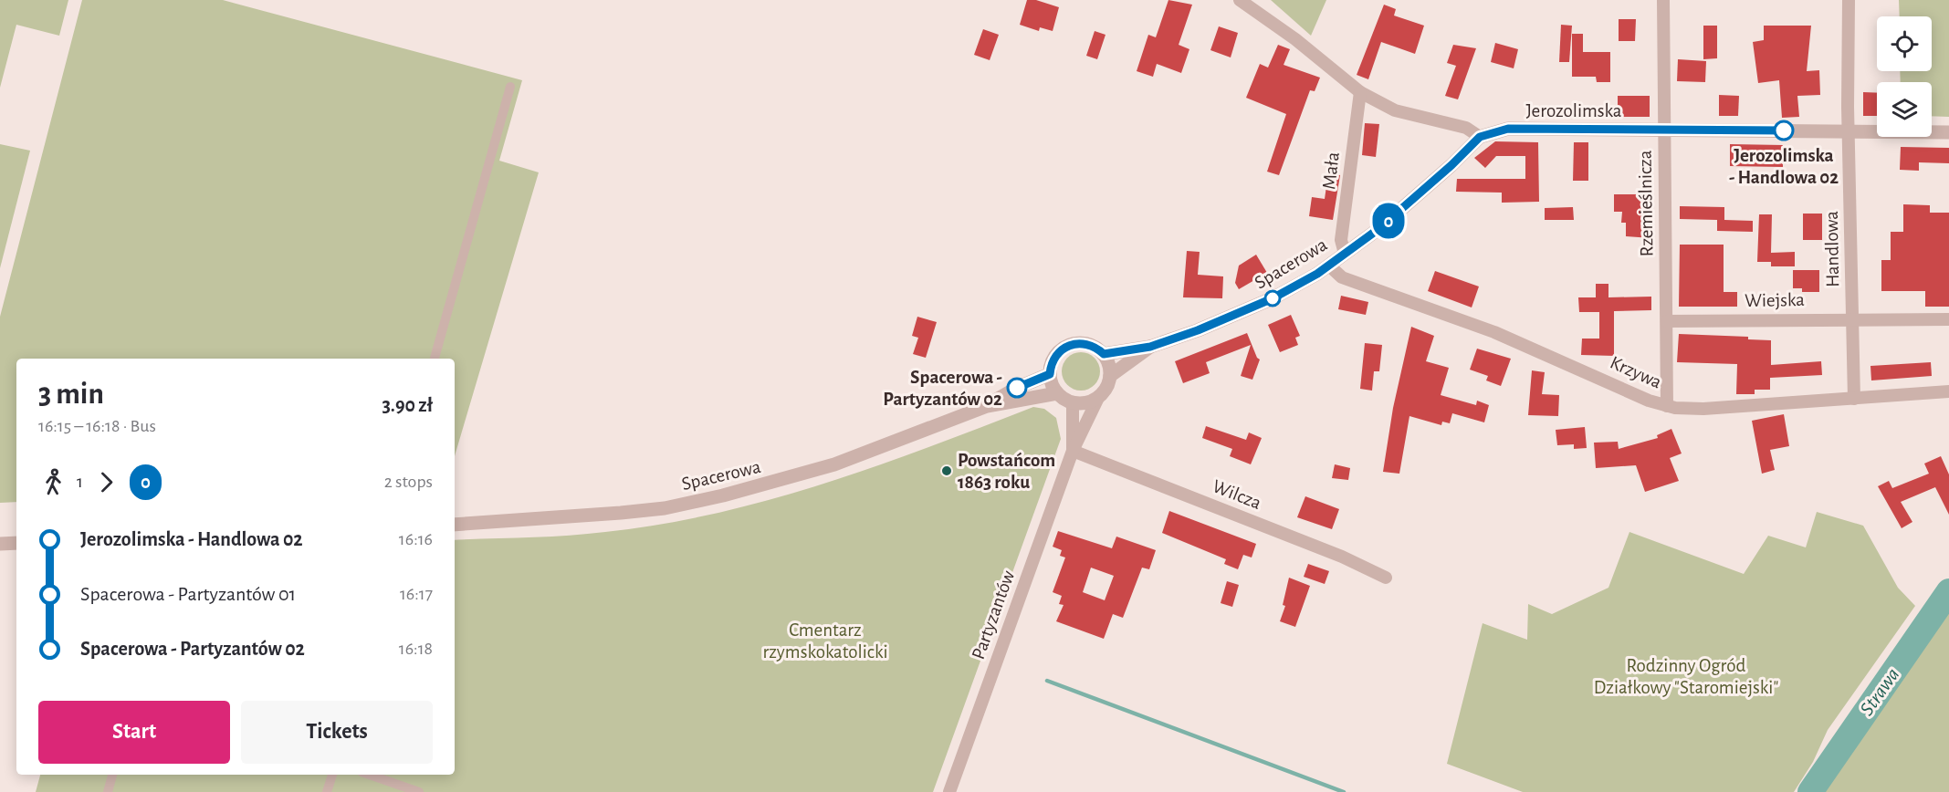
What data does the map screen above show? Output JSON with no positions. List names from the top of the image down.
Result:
{
  "streets": {
    "street": [
      "Jerozolimska",
      "Mała",
      "Rzemieślnicza",
      "Handlowa",
      "Spacerowa",
      "Wiejska",
      "Krzywa",
      "Wilcza",
      "Partyzantów"
    ]
  },
  "crossings": [
    ["Jerozolimska", "Rzemieślnicza"],
    ["Jerozolimska", "Handlowa"],
    ["Jerozolimska", "Spacerowa"],
    ["Mała", "Spacerowa"],
    ["Rzemieślnicza", "Wiejska"],
    ["Rzemieślnicza", "Krzywa"],
    ["Handlowa", "Wiejska"],
    ["Handlowa", "Krzywa"],
    ["Spacerowa", "Krzywa"],
    ["Spacerowa", "Partyzantów"],
    ["Wilcza", "Partyzantów"]
  ],
  "water": ["Strawa"],
  "parks": ["Cmentarz rzymskokatolicki", "Rodzinny Ogród Działkowy \"Staromiejski\""],
  "places": ["Jerozolimska - Handlowa 02", "Spacerowa - Partyzantów 02", "Powstańcom 1863 roku"],
  "lines": ["bus line 0"],
  "page": {
    "on_map": "0",
    "heading": ["3 min", "16:15 – 16:18 · Bus", "3.90 zł"],
    "legs": ["1", "0", "2 stops"],
    "list": [
      {
        "name": "Jerozolimska - Handlowa 02",
        "value": "16:16"
      },
      {
        "name": "Spacerowa - Partyzantów 01",
        "value": "16:17"
      },
      {
        "name": "Spacerowa - Partyzantów 02",
        "value": "16:18"
      }
    ],
    "buttons": ["Start", "Tickets"]
  }
}
